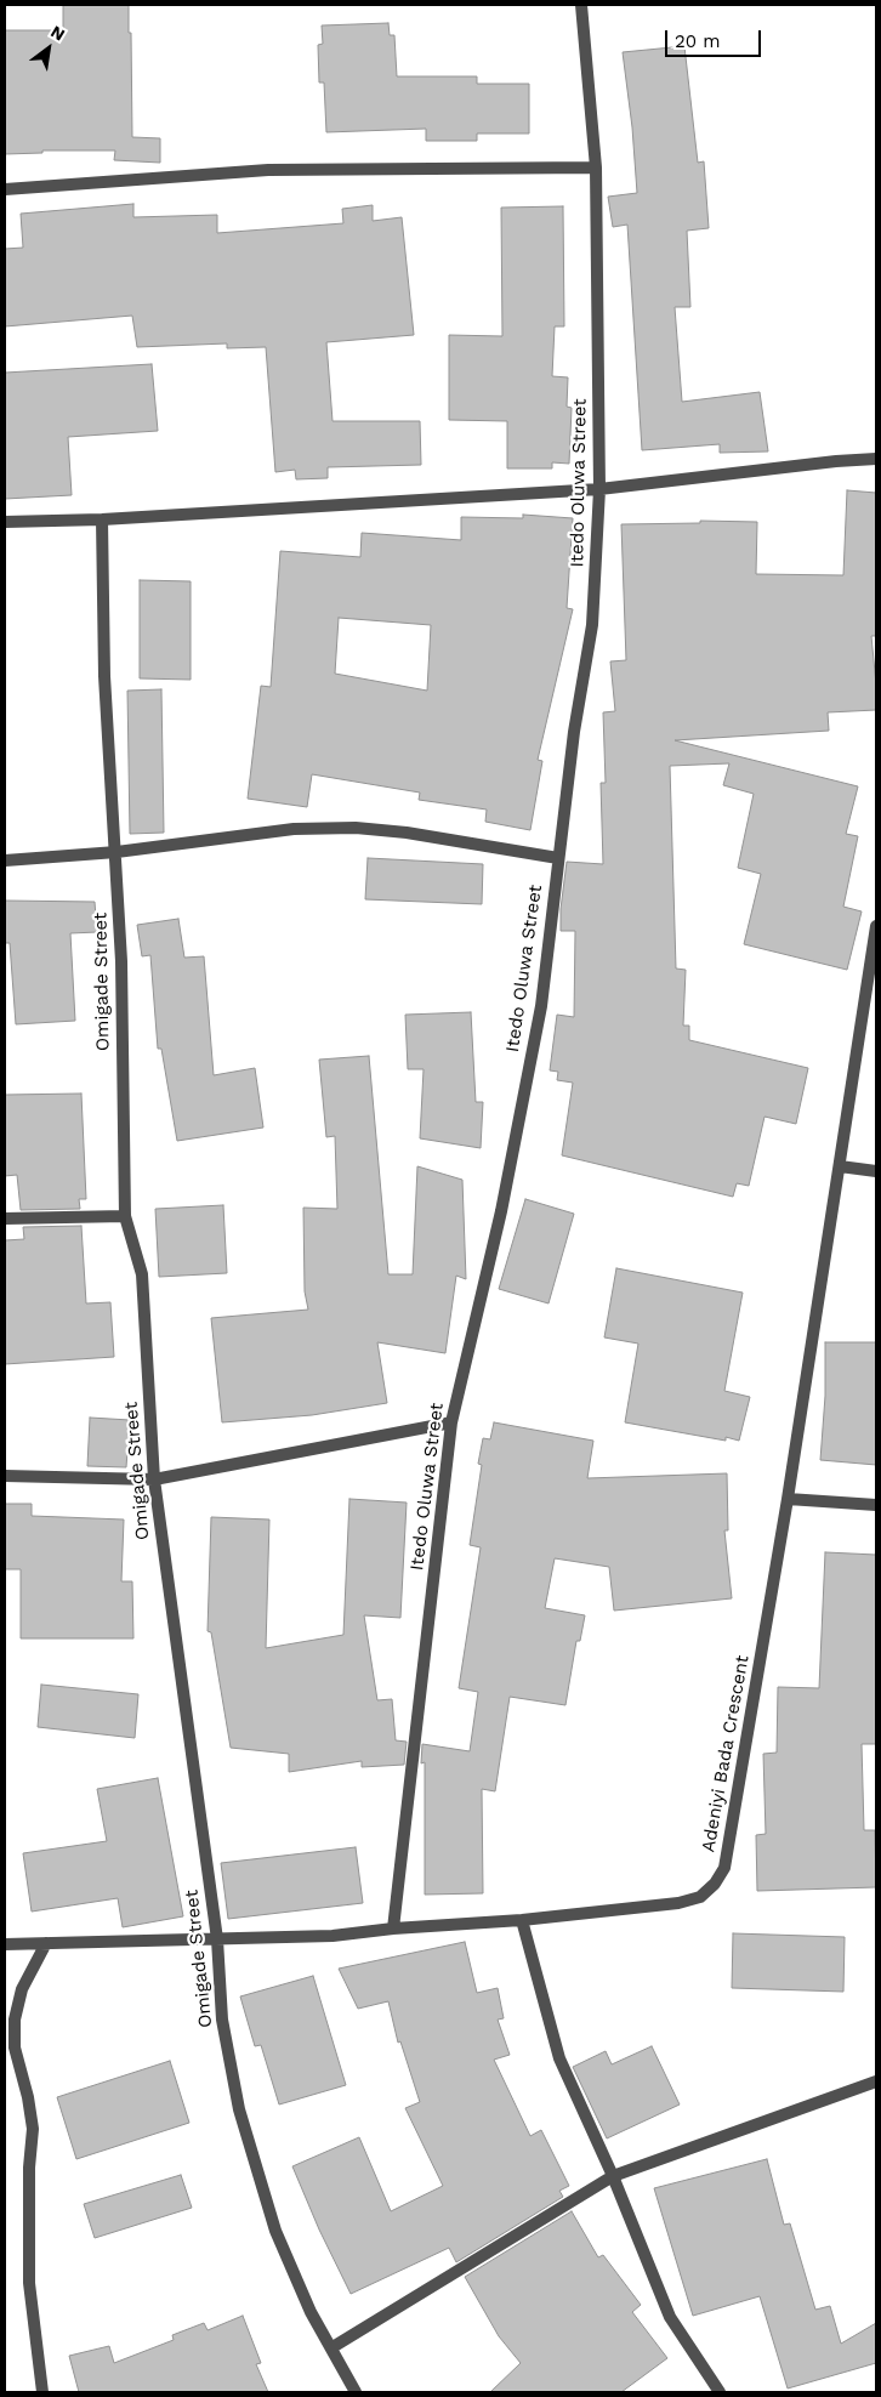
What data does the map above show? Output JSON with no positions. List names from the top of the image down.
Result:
{
  "streets": {
    "street": ["Itedo Oluwa Street", "Omigade Street", "Adeniyi Bada Crescent"]
  },
  "crossings": [
    ["Itedo Oluwa Street", "Adeniyi Bada Crescent"],
    ["Omigade Street", "Adeniyi Bada Crescent"]
  ],
  "scale_bar": "20 m",
  "north": "top right"
}
